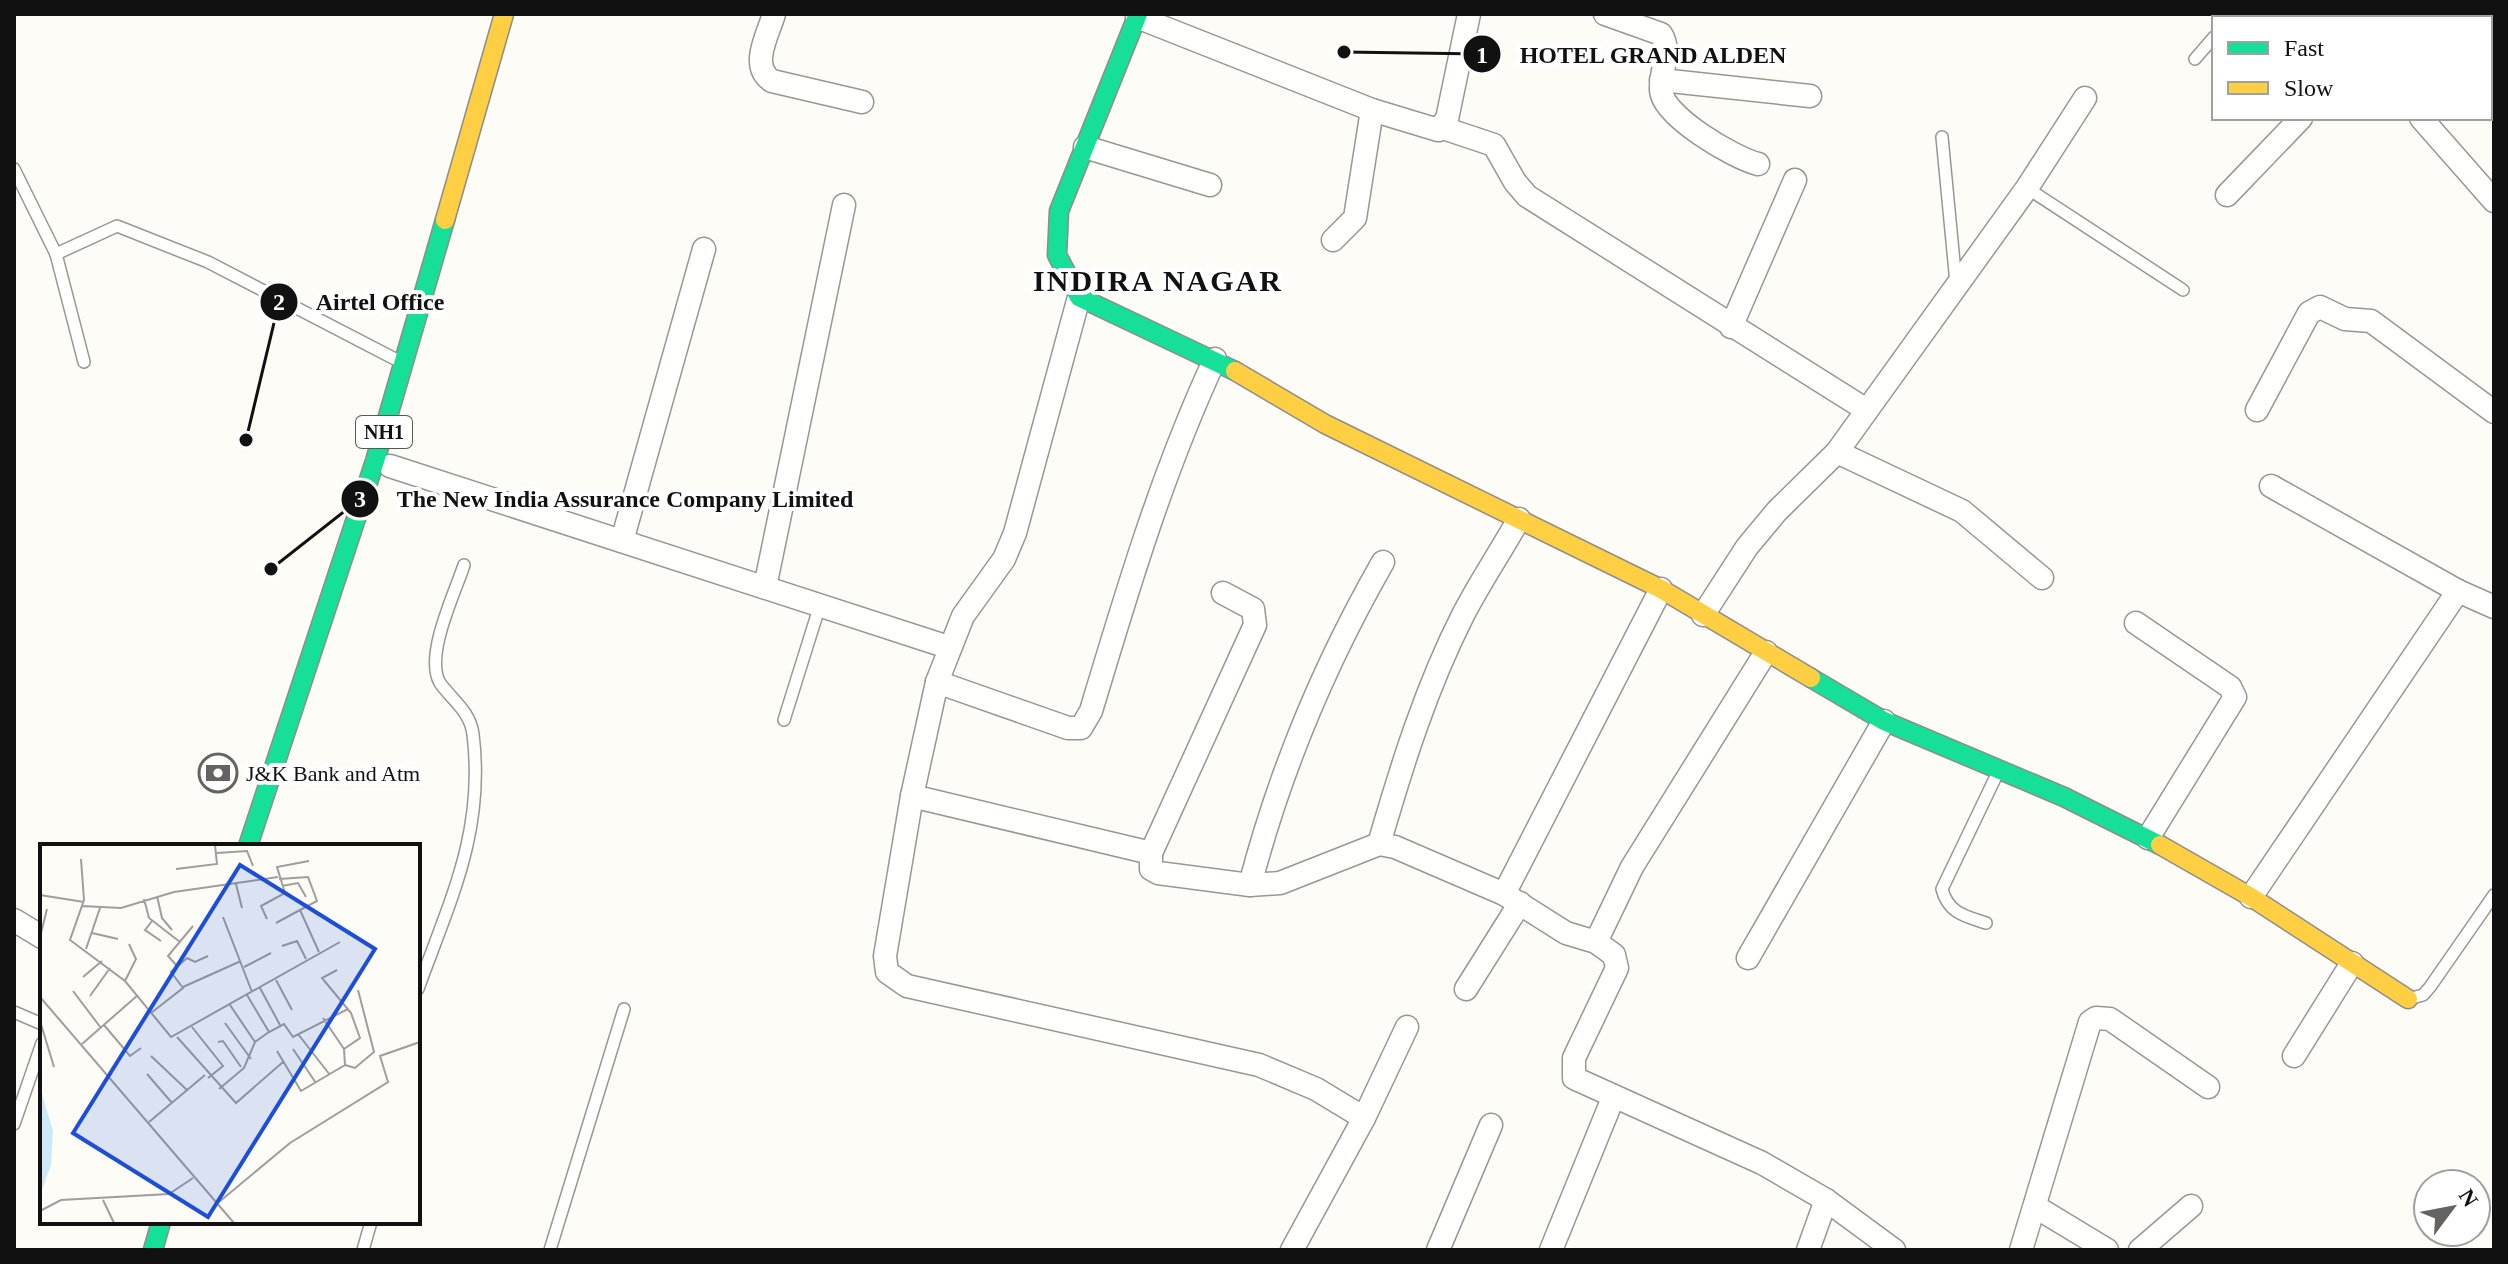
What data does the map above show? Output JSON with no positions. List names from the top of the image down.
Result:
{
  "streets": {
    "main road": ["NH1"]
  },
  "districts": ["INDIRA NAGAR"],
  "places": {
    "other": ["HOTEL GRAND ALDEN", "Airtel Office", "The New India Assurance Company Limited"],
    "bank": ["J&K Bank and Atm"]
  },
  "legend": ["Fast", "Slow"],
  "north": "top right"
}
